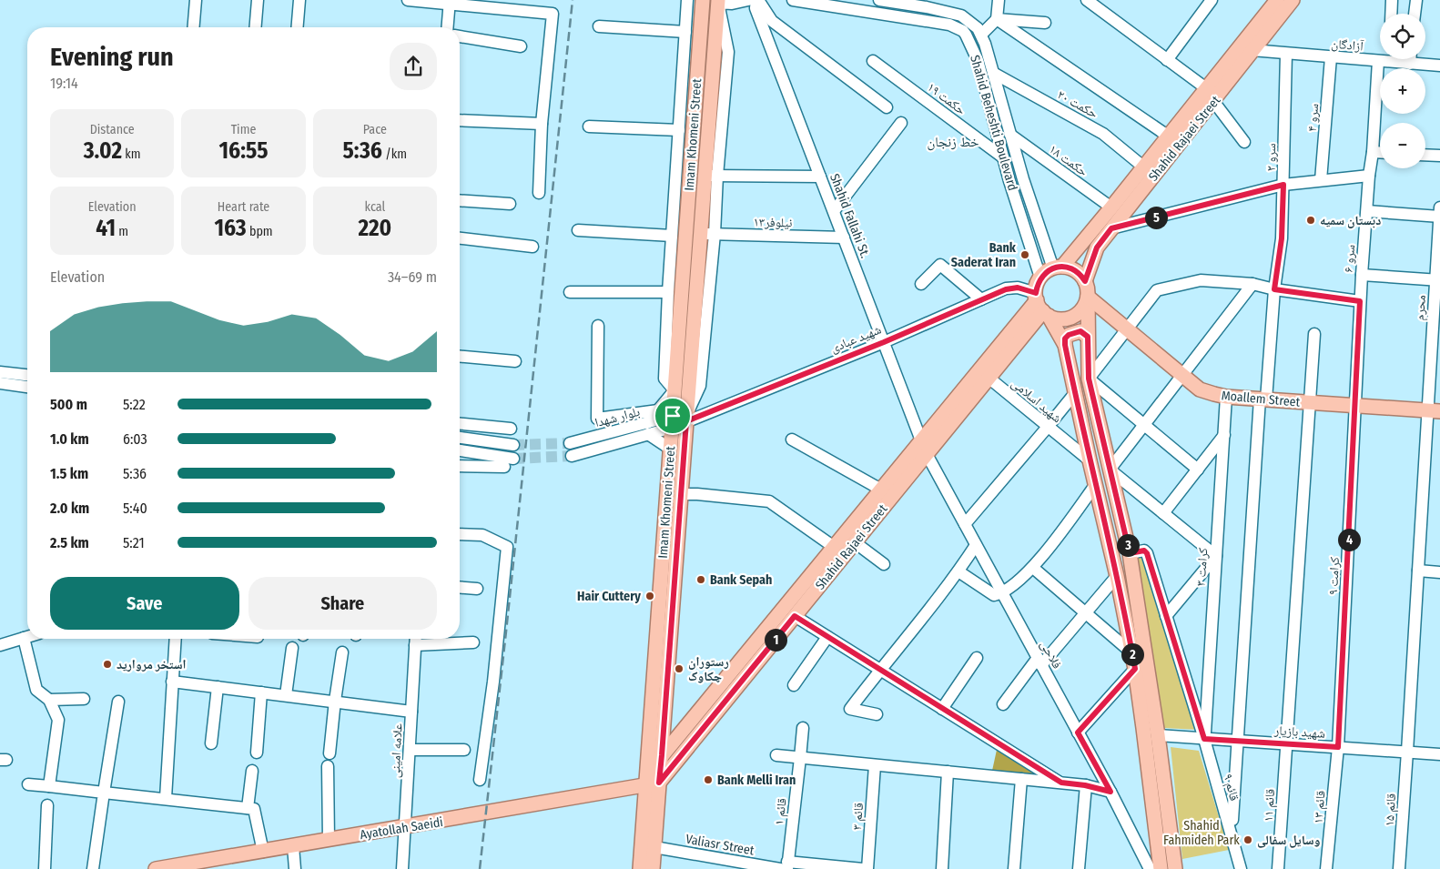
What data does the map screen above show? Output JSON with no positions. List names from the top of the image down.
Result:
{
  "streets": {
    "main road": [
      "Imam Khomeni Street",
      "Shahid Rajaei Street",
      "Moallem Street",
      "Ayatollah Saeidi"
    ],
    "street": [
      "آزادگان",
      "حکمت ۱۹",
      "حکمت ۲۰",
      "سرو ۴",
      "Shahid Beheshti Boulevard",
      "سرو ۲",
      "حکمت ۱۸",
      "Shahid Fallahi St.",
      "نیلوفر۱۳",
      "سرو ۶",
      "محرم",
      "شهید عبادی",
      "شهید اسلامی",
      "بلوار شهدا",
      "کرامت ۳",
      "کرامت ۹",
      "فلاحی",
      "شهید بازیار",
      "علامه امینی",
      "قائم ۹",
      "قائم ۱۱",
      "قائم ۱۳",
      "قائم ۱۵",
      "قائم ۱",
      "قائم ۳",
      "Valiasr Street"
    ]
  },
  "crossings": [
    ["آزادگان", "سرو ۴"],
    ["آزادگان", "Shahid Rajaei Street"],
    ["آزادگان", "سرو ۲"],
    ["حکمت ۱۹", "Shahid Beheshti Boulevard"],
    ["حکمت ۲۰", "Shahid Beheshti Boulevard"],
    ["حکمت ۲۰", "Shahid Rajaei Street"],
    ["Shahid Beheshti Boulevard", "Shahid Rajaei Street"],
    ["Shahid Beheshti Boulevard", "حکمت ۱۸"],
    ["Shahid Beheshti Boulevard", "شهید عبادی"],
    ["Shahid Beheshti Boulevard", "Moallem Street"],
    ["Imam Khomeni Street", "Shahid Rajaei Street"],
    ["Imam Khomeni Street", "نیلوفر۱۳"],
    ["Imam Khomeni Street", "شهید عبادی"],
    ["Imam Khomeni Street", "بلوار شهدا"],
    ["Imam Khomeni Street", "Ayatollah Saeidi"],
    ["Imam Khomeni Street", "Valiasr Street"],
    ["Shahid Rajaei Street", "حکمت ۱۸"],
    ["Shahid Rajaei Street", "Shahid Fallahi St."],
    ["Shahid Rajaei Street", "شهید عبادی"],
    ["Shahid Rajaei Street", "Moallem Street"],
    ["Shahid Rajaei Street", "شهید اسلامی"],
    ["Shahid Rajaei Street", "فلاحی"],
    ["Shahid Rajaei Street", "Ayatollah Saeidi"],
    ["سرو ۲", "Moallem Street"],
    ["سرو ۲", "شهید بازیار"],
    ["Shahid Fallahi St.", "نیلوفر۱۳"],
    ["Shahid Fallahi St.", "شهید عبادی"],
    ["سرو ۶", "Moallem Street"],
    ["سرو ۶", "کرامت ۹"],
    ["محرم", "Moallem Street"],
    ["محرم", "قائم ۱۵"],
    ["شهید عبادی", "Moallem Street"],
    ["Moallem Street", "کرامت ۳"],
    ["Moallem Street", "کرامت ۹"],
    ["Moallem Street", "قائم ۱۱"],
    ["کرامت ۳", "شهید بازیار"],
    ["کرامت ۳", "قائم ۹"],
    ["کرامت ۹", "شهید بازیار"],
    ["کرامت ۹", "قائم ۱۳"],
    ["شهید بازیار", "قائم ۹"],
    ["شهید بازیار", "قائم ۱۱"],
    ["شهید بازیار", "قائم ۱۳"],
    ["شهید بازیار", "قائم ۱۵"],
    ["علامه امینی", "Ayatollah Saeidi"],
    ["قائم ۱", "Valiasr Street"]
  ],
  "districts": ["خط زنجان"],
  "parks": ["Shahid Fahmideh Park"],
  "places": [
    "دبستان سمیه",
    "Bank Saderat Iran",
    "Bank Sepah",
    "Hair Cuttery",
    "استخر مروارید",
    "رستوران چکاوک",
    "Bank Melli Iran",
    "وسایل سفالی"
  ],
  "page": {
    "map_buttons": ["+", "−"],
    "heading": ["Evening run", "19:14"],
    "stats": [
      ["Distance", "3.02 km"],
      ["Time", "16:55"],
      ["Pace", "5:36 /km"],
      ["Elevation", "41 m"],
      ["Heart rate", "163 bpm"],
      ["kcal", "220"]
    ],
    "pins": [
      "5",
      "4",
      "3",
      "1",
      "2"
    ],
    "chart": ["Elevation", "34–69 m"],
    "list": [
      {
        "name": "500 m",
        "note": "5:22"
      },
      {
        "name": "1.0 km",
        "note": "6:03"
      },
      {
        "name": "1.5 km",
        "note": "5:36"
      },
      {
        "name": "2.0 km",
        "note": "5:40"
      },
      {
        "name": "2.5 km",
        "note": "5:21"
      }
    ],
    "buttons": ["Save", "Share"]
  }
}
